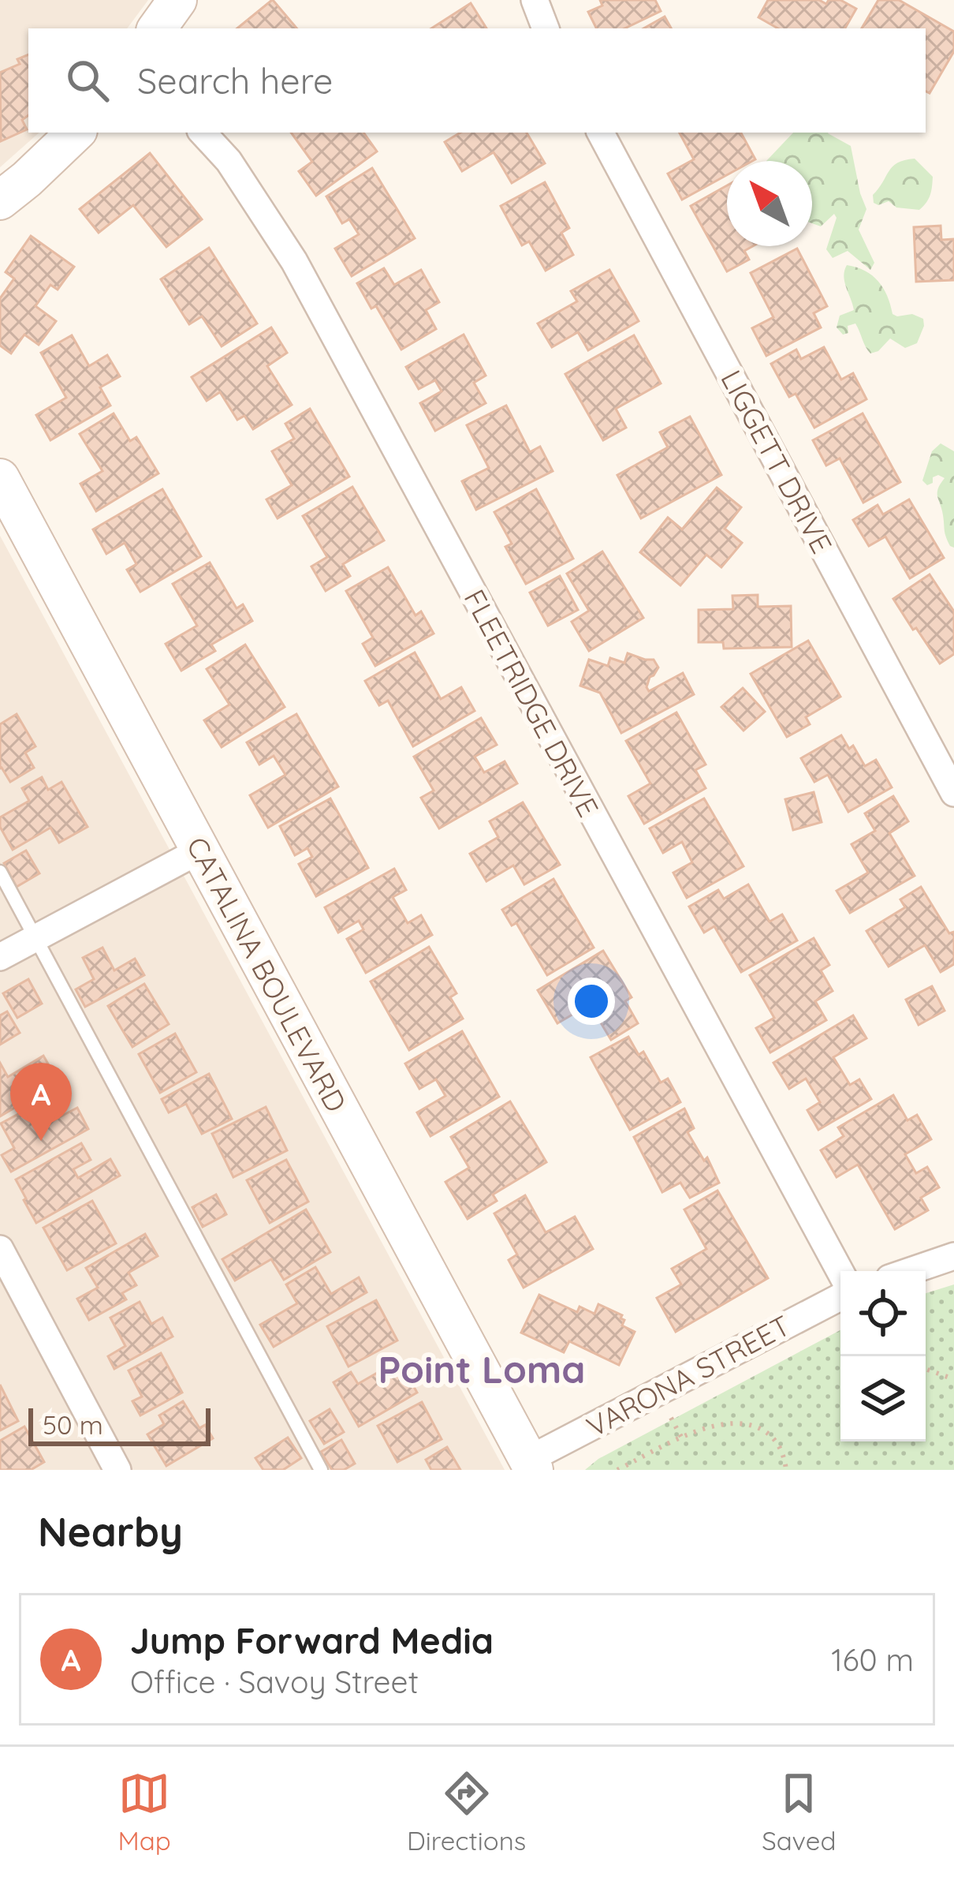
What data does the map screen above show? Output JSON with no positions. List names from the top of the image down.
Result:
{
  "streets": {
    "main road": ["CATALINA BOULEVARD"],
    "street": ["LIGGETT DRIVE", "FLEETRIDGE DRIVE", "VARONA STREET"]
  },
  "crossings": [
    ["CATALINA BOULEVARD", "VARONA STREET"]
  ],
  "districts": ["Point Loma"],
  "scale_bar": "50 m",
  "north": "top left",
  "page": {
    "search": "Search here",
    "pins": "A",
    "scale": "50 m",
    "heading": "Nearby",
    "list": [
      {
        "mark": "A",
        "name": "Jump Forward Media",
        "note": "Office · Savoy Street",
        "value": "160 m"
      }
    ],
    "nav": ["Map", "Directions", "Saved"]
  }
}
